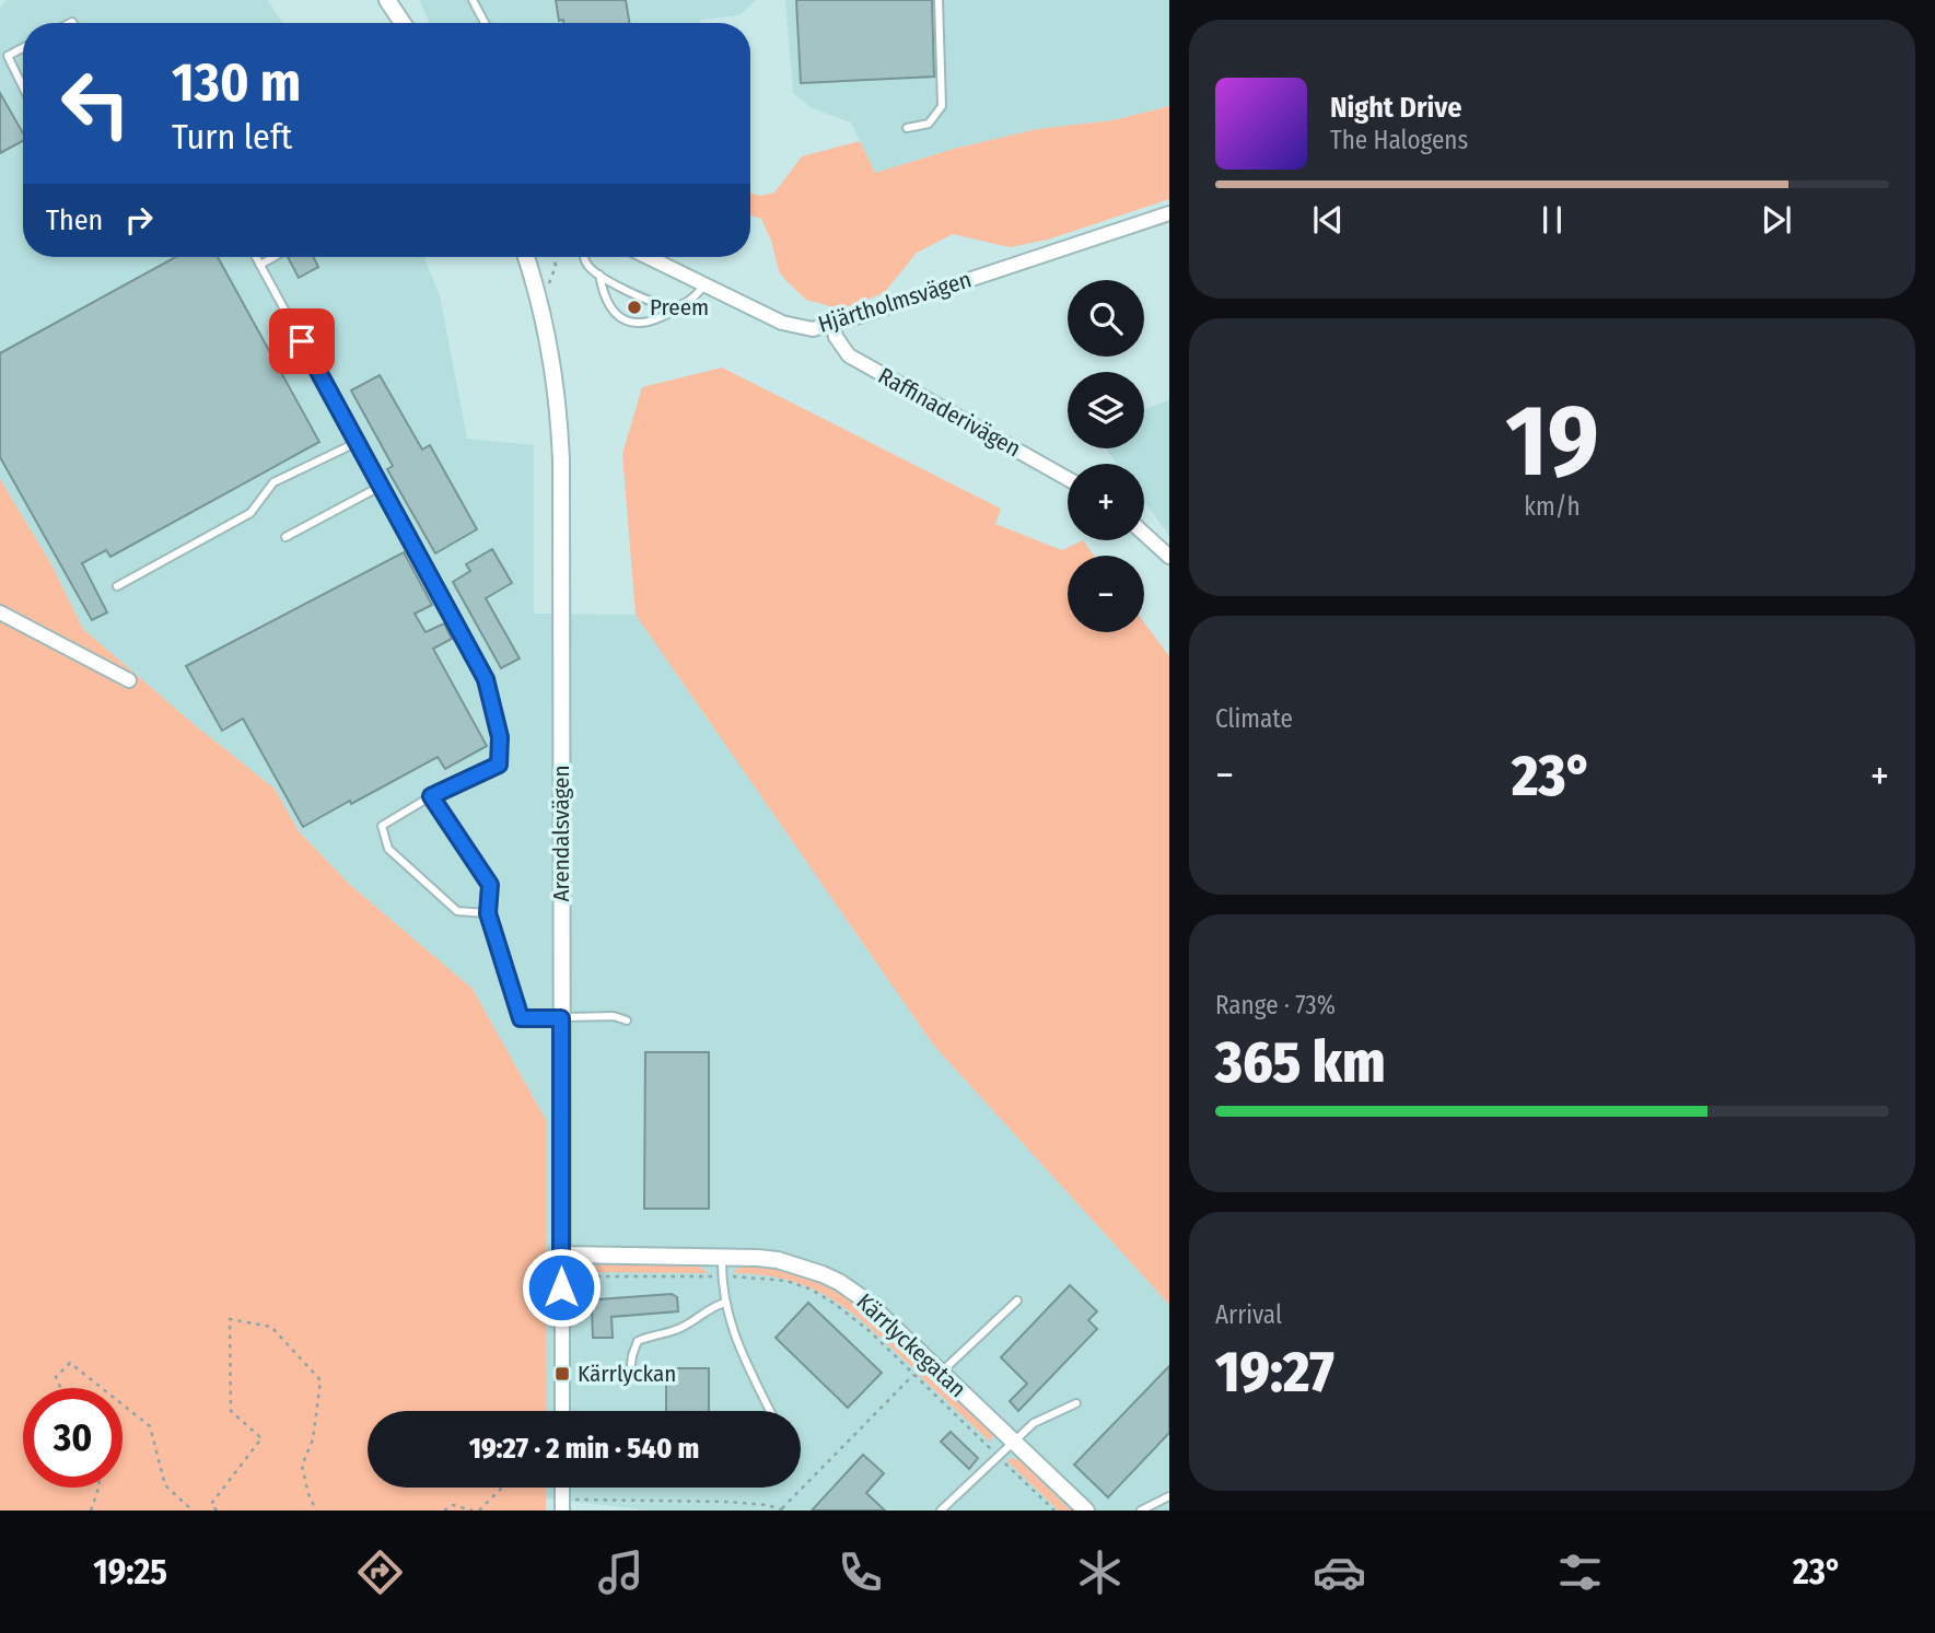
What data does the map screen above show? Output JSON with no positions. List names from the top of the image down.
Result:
{
  "streets": {
    "street": [
      "Hjärtholmsvägen",
      "Raffinaderivägen",
      "Arendalsvägen",
      "Kärrlyckegatan"
    ]
  },
  "crossings": [
    ["Hjärtholmsvägen", "Raffinaderivägen"],
    ["Arendalsvägen", "Kärrlyckegatan"]
  ],
  "places": {
    "other": ["Preem"],
    "transit": ["Kärrlyckan"]
  },
  "page": {
    "turn": ["130 m", "Turn left"],
    "song": ["Night Drive", "The Halogens"],
    "then": "Then",
    "map_buttons": ["+", "−"],
    "tile": [
      ["19", "km/h"],
      "Climate",
      ["Range · 73%", "365 km"],
      ["Arrival", "19:27"]
    ],
    "heat": ["−", "23°", "+"],
    "limit": "30",
    "trip": "19:27 · 2 min · 540 m",
    "tabs": ["19:25", "23°"]
  }
}
